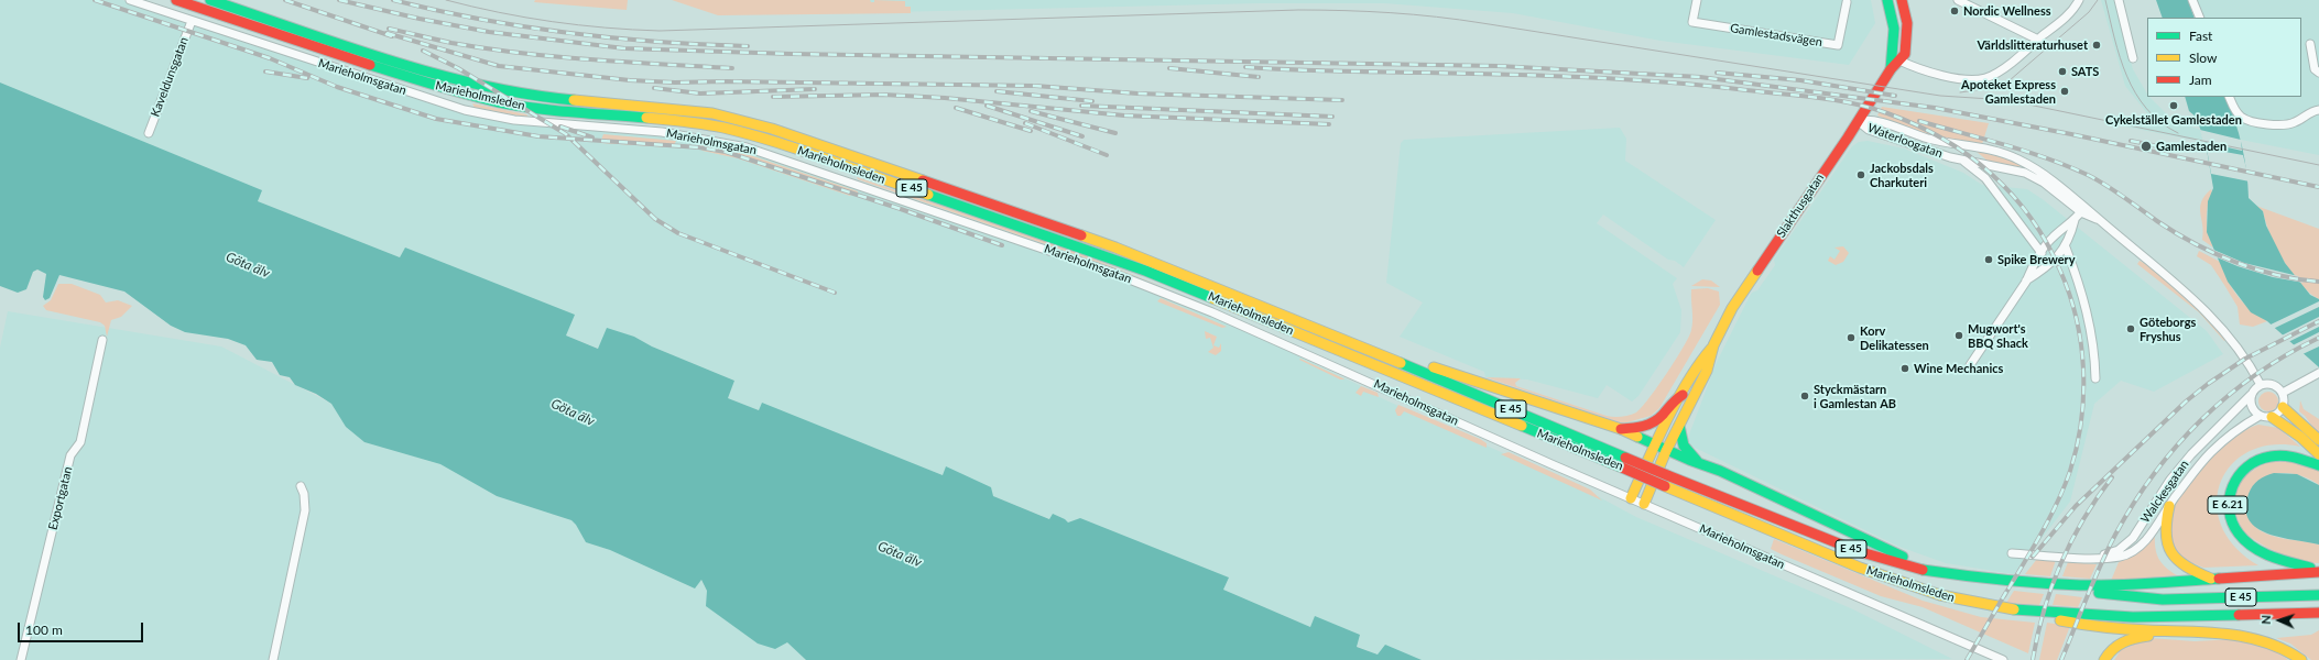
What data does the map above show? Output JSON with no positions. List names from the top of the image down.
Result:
{
  "streets": {
    "main road": [
      "Marieholmsleden",
      "E 45",
      "Slakthusgatan",
      "E 6.21"
    ],
    "street": [
      "Gamlestadsvägen",
      "Kaveldunsgatan",
      "Marieholmsgatan",
      "Waterloogatan",
      "Walckesgatan",
      "Exportgatan"
    ]
  },
  "crossings": [
    ["Kaveldunsgatan", "Marieholmsgatan"],
    ["Marieholmsgatan", "Slakthusgatan"],
    ["Marieholmsleden", "E 45"],
    ["Marieholmsleden", "E 6.21"],
    ["Waterloogatan", "Slakthusgatan"],
    ["Waterloogatan", "Walckesgatan"],
    ["E 45", "Walckesgatan"]
  ],
  "water": ["Göta älv"],
  "places": [
    "Nordic Wellness",
    "Världslitteraturhuset",
    "SATS",
    "Apoteket Express Gamlestaden",
    "Cykelstället Gamlestaden",
    "Gamlestaden",
    "Jackobsdals Charkuteri",
    "Spike Brewery",
    "Göteborgs Fryshus",
    "Mugwort's BBQ Shack",
    "Korv Delikatessen",
    "Wine Mechanics",
    "Styckmästarn i Gamlestan AB"
  ],
  "legend": ["Fast", "Slow", "Jam"],
  "scale_bar": "100 m",
  "north": "left"
}
